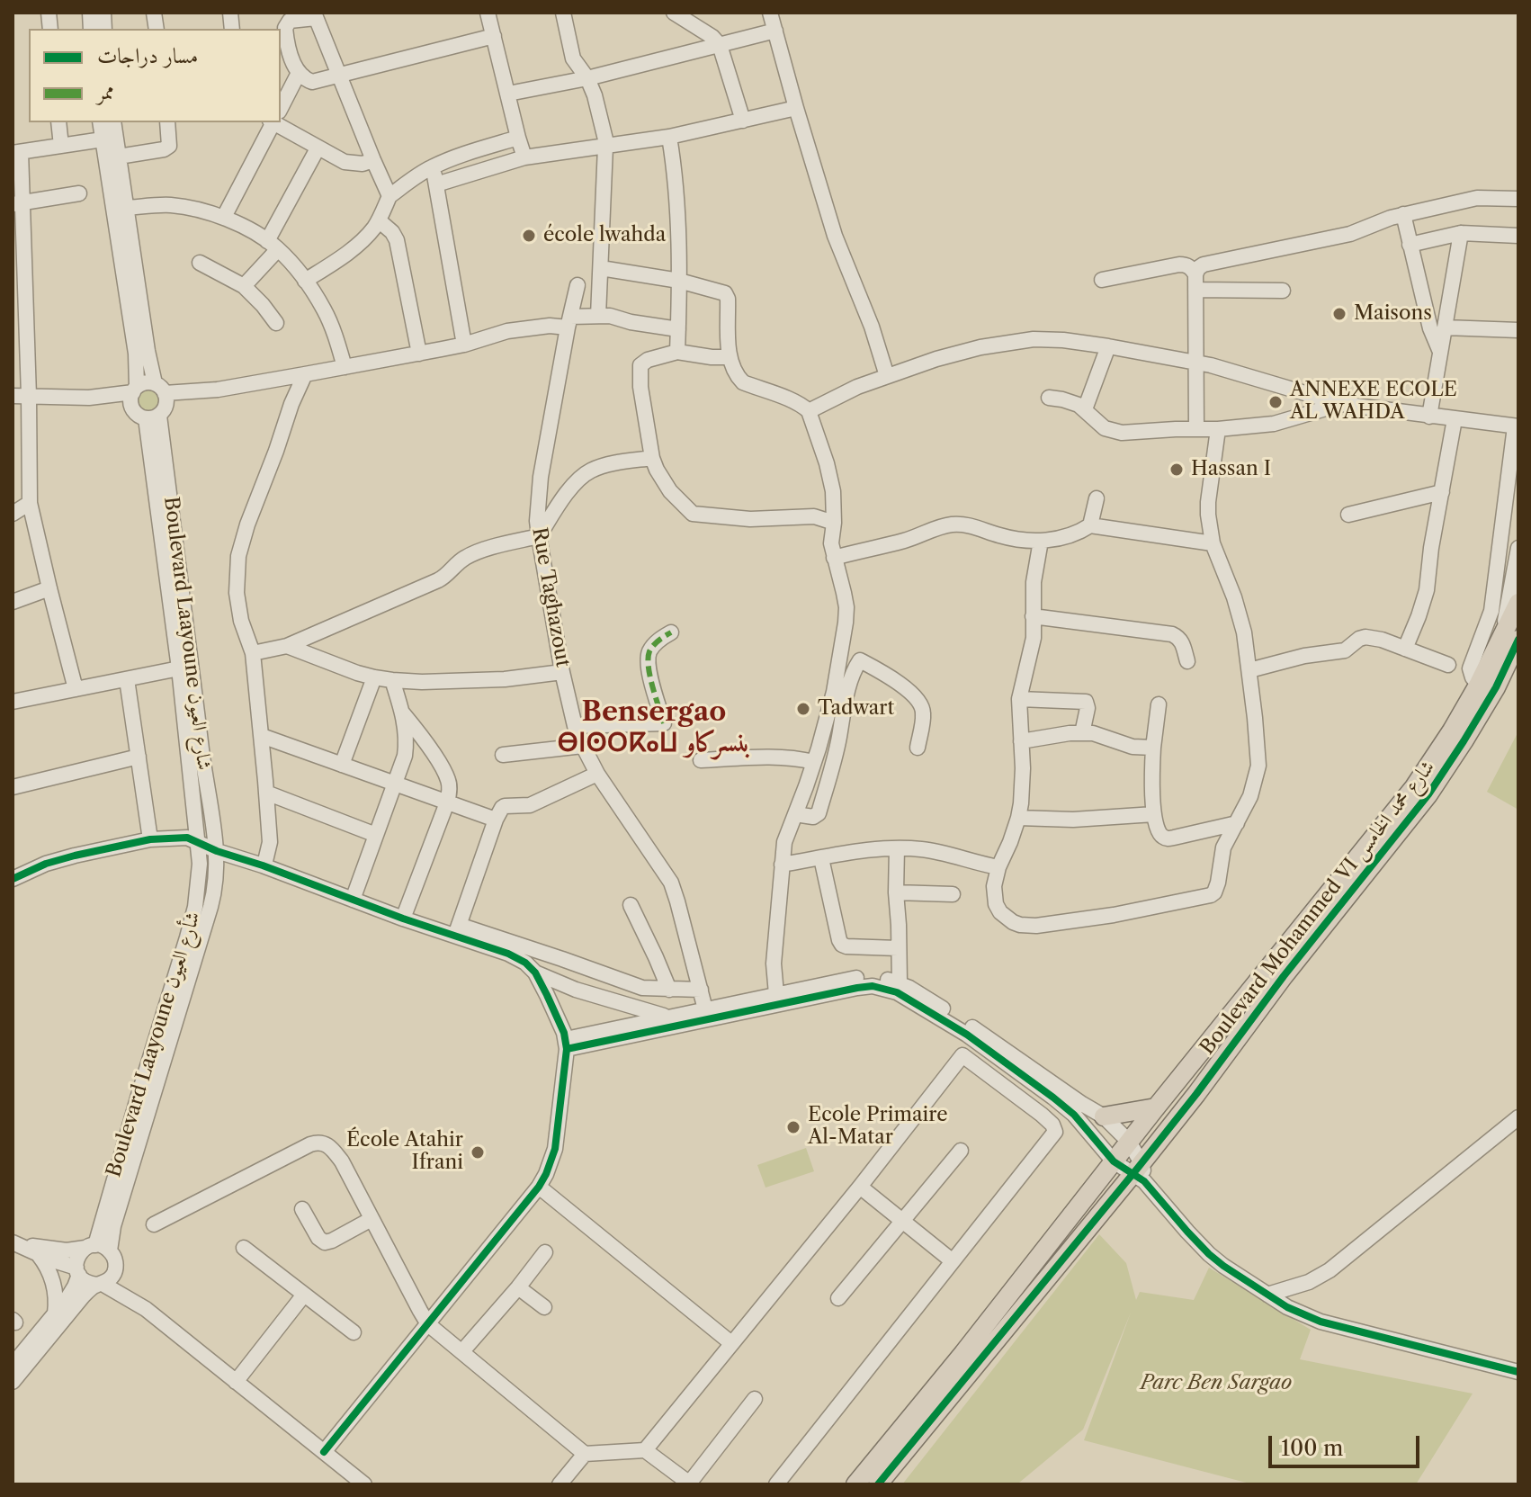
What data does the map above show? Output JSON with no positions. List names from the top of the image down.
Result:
{
  "streets": {
    "main road": ["Boulevard Mohammed VI شارع محمد الخامس"],
    "street": ["Rue Taghazout", "Boulevard Laayoune شارع العيون", "Boulevard Laayoune شأرع العيون"]
  },
  "crossings": [
    ["Boulevard Laayoune شارع العيون", "Boulevard Laayoune شأرع العيون"]
  ],
  "districts": ["Bensergao ⴱⵏⵙⵔⴽⴰⵡ بنسركاو"],
  "parks": ["Parc Ben Sargao"],
  "places": [
    "école lwahda",
    "Maisons",
    "ANNEXE ECOLE AL WAHDA",
    "Hassan I",
    "Tadwart",
    "Ecole Primaire Al-Matar",
    "École Atahir Ifrani"
  ],
  "legend": ["مسار دراجات", "ممر"],
  "scale_bar": "100 m"
}
